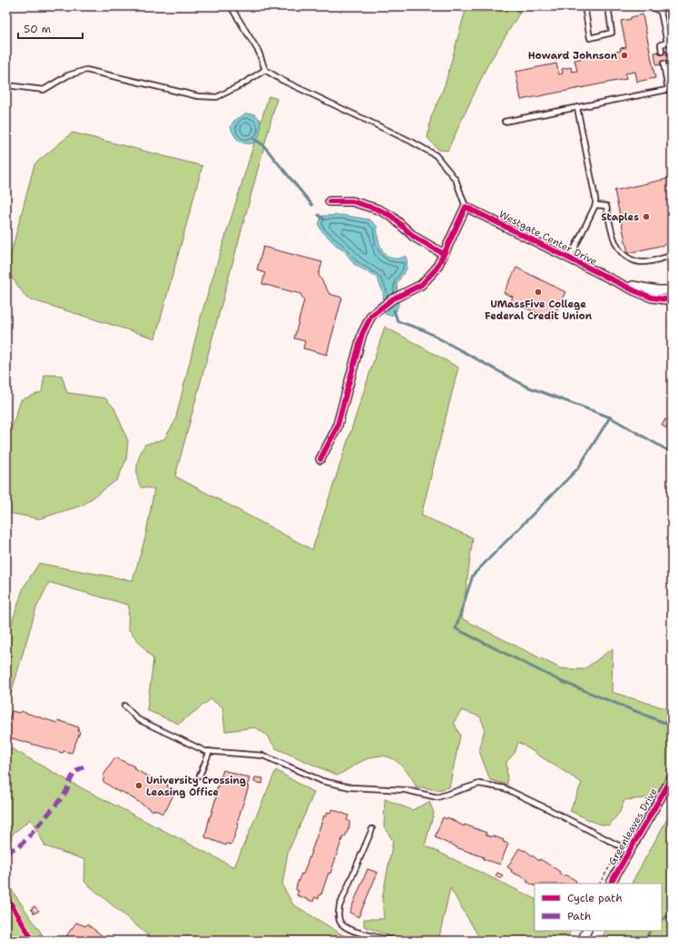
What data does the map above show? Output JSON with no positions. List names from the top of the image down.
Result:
{
  "streets": {
    "street": ["Westgate Center Drive", "Greenleaves Drive"]
  },
  "places": [
    "Howard Johnson",
    "Staples",
    "UMassFive College Federal Credit Union",
    "University Crossing Leasing Office"
  ],
  "legend": ["Cycle path", "Path"],
  "scale_bar": "50 m"
}
